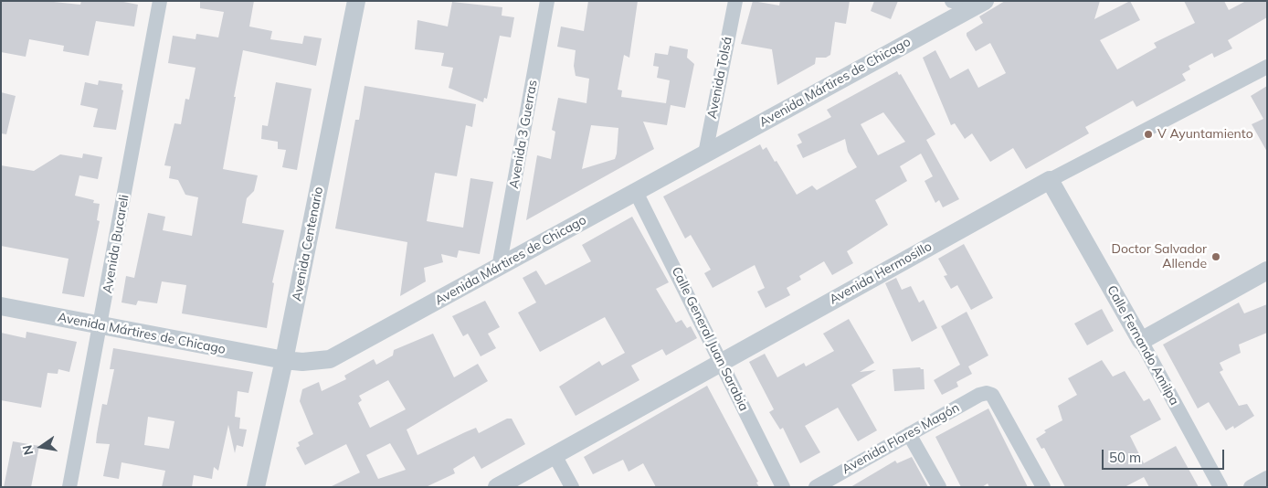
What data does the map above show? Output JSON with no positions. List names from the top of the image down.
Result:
{
  "streets": {
    "street": [
      "Avenida Tolsá",
      "Avenida Mártires de Chicago",
      "Avenida 3 Guerras",
      "Avenida Bucareli",
      "Avenida Centenario",
      "Avenida Hermosillo",
      "Calle General Juan Sarabia",
      "Calle Fernando Amilpa",
      "Avenida Flores Magón"
    ]
  },
  "crossings": [
    ["Avenida Tolsá", "Avenida Mártires de Chicago"],
    ["Avenida Mártires de Chicago", "Avenida 3 Guerras"],
    ["Avenida Mártires de Chicago", "Avenida Bucareli"],
    ["Avenida Mártires de Chicago", "Avenida Centenario"],
    ["Avenida Mártires de Chicago", "Calle General Juan Sarabia"],
    ["Avenida Hermosillo", "Calle General Juan Sarabia"],
    ["Avenida Hermosillo", "Calle Fernando Amilpa"]
  ],
  "places": ["V Ayuntamiento", "Doctor Salvador Allende"],
  "scale_bar": "50 m",
  "north": "left"
}
